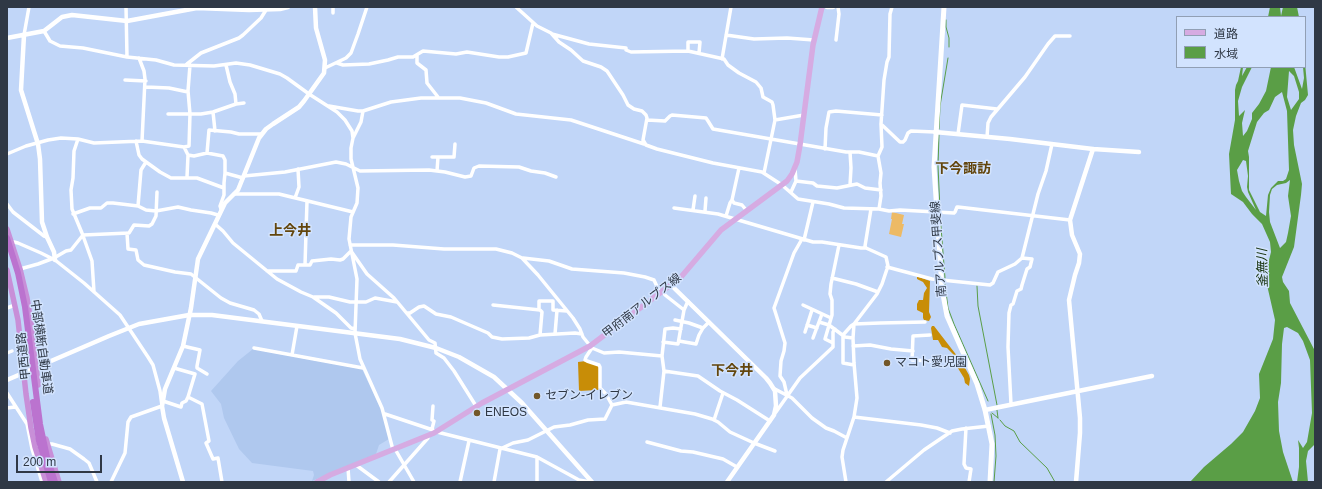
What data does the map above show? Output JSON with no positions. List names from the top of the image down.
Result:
{
  "streets": {
    "highway": ["中部横断自動車道", "甲西道路"],
    "main road": ["南アルプス甲斐線", "甲府南アルプス線"]
  },
  "crossings": [
    ["中部横断自動車道", "甲西道路"]
  ],
  "districts": ["下今諏訪", "上今井", "下今井"],
  "water": ["釜無川"],
  "places": ["マコト愛児園", "セブン-イレブン", "ENEOS"],
  "legend": ["道路", "水域"],
  "scale_bar": "200 m"
}
